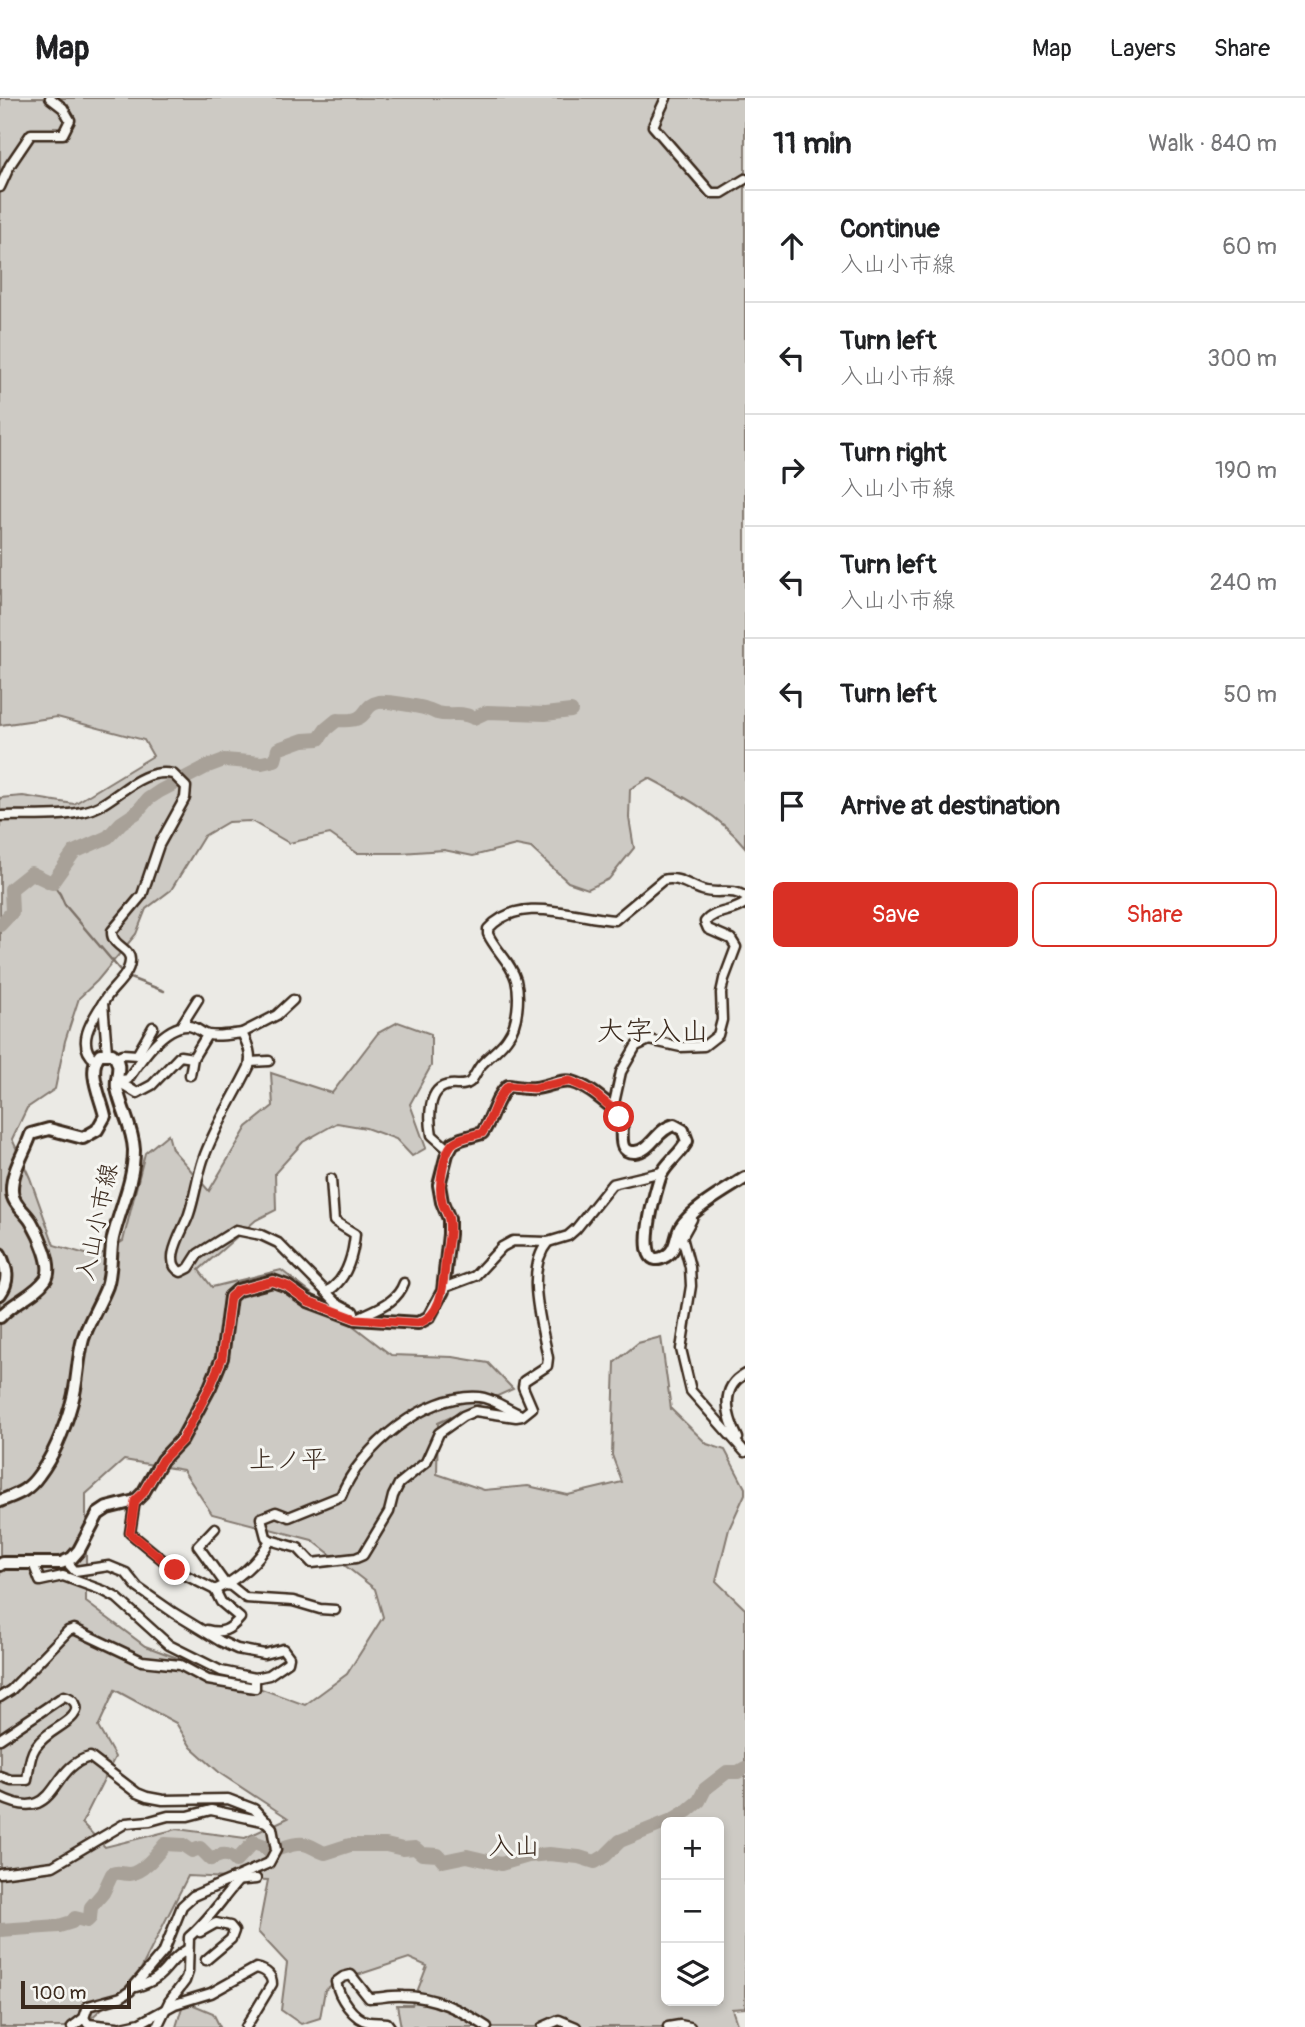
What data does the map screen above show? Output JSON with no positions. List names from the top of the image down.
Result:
{
  "streets": {
    "main road": ["入山小市線"]
  },
  "districts": ["大字入山", "上ノ平", "入山"],
  "scale_bar": "100 m",
  "page": {
    "header": "Map",
    "nav": ["Map", "Layers", "Share"],
    "heading": ["11 min", "Walk · 840 m"],
    "list": [
      ["Continue", "入山小市線", "60 m"],
      ["Turn left", "入山小市線", "300 m"],
      ["Turn right", "入山小市線", "190 m"],
      ["Turn left", "入山小市線", "240 m"],
      ["Turn left", "50 m"],
      "Arrive at destination"
    ],
    "buttons": ["Save", "Share"],
    "map_buttons": ["+", "−"],
    "scale": "100 m"
  }
}
